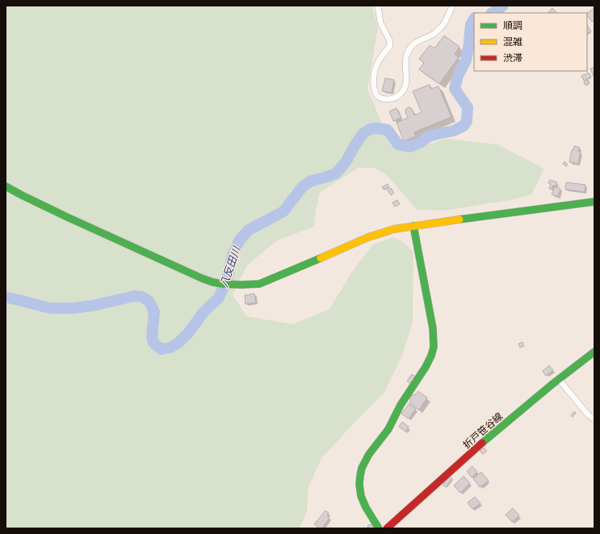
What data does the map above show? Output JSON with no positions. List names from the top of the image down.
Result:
{
  "streets": {
    "street": ["折戸笹谷線"]
  },
  "water": ["八反田川"],
  "legend": ["順調", "混雑", "渋滞"]
}
